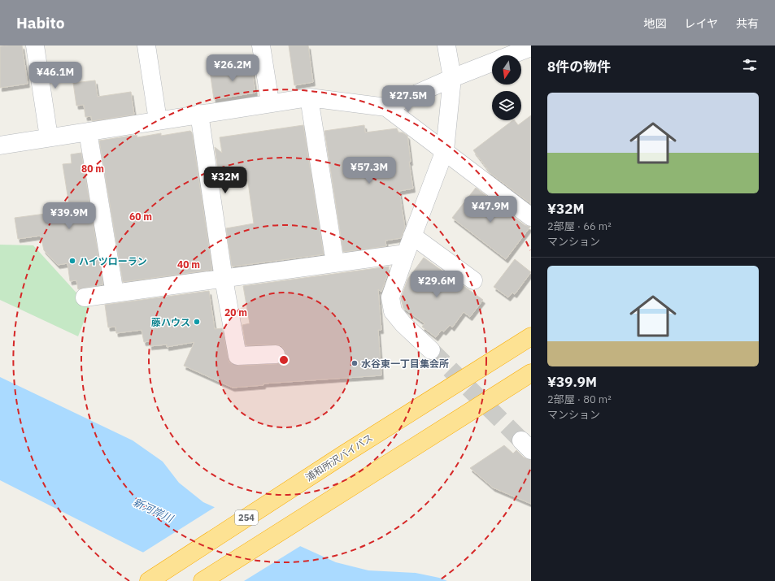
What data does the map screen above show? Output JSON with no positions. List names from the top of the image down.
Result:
{
  "streets": {
    "highway": ["浦和所沢バイパス", "254"]
  },
  "water": ["新河岸川"],
  "places": ["ハイツローラン", "藤ハウス", "水谷東一丁目集会所"],
  "north": "bottom",
  "page": {
    "header": "Habito",
    "nav": ["地図", "レイヤ", "共有"],
    "heading": "8件の物件",
    "price": [
      "¥26.2M",
      "¥46.1M",
      "¥27.5M",
      "¥57.3M",
      "¥32M",
      "¥47.9M",
      "¥39.9M",
      "¥29.6M"
    ],
    "list": [
      {
        "name": "¥32M",
        "note": "2部屋 · 66 m² · マンション"
      },
      {
        "name": "¥39.9M",
        "note": "2部屋 · 80 m² · マンション"
      }
    ]
  },
  "rings": [
    "80 m",
    "60 m",
    "40 m",
    "20 m"
  ]
}
